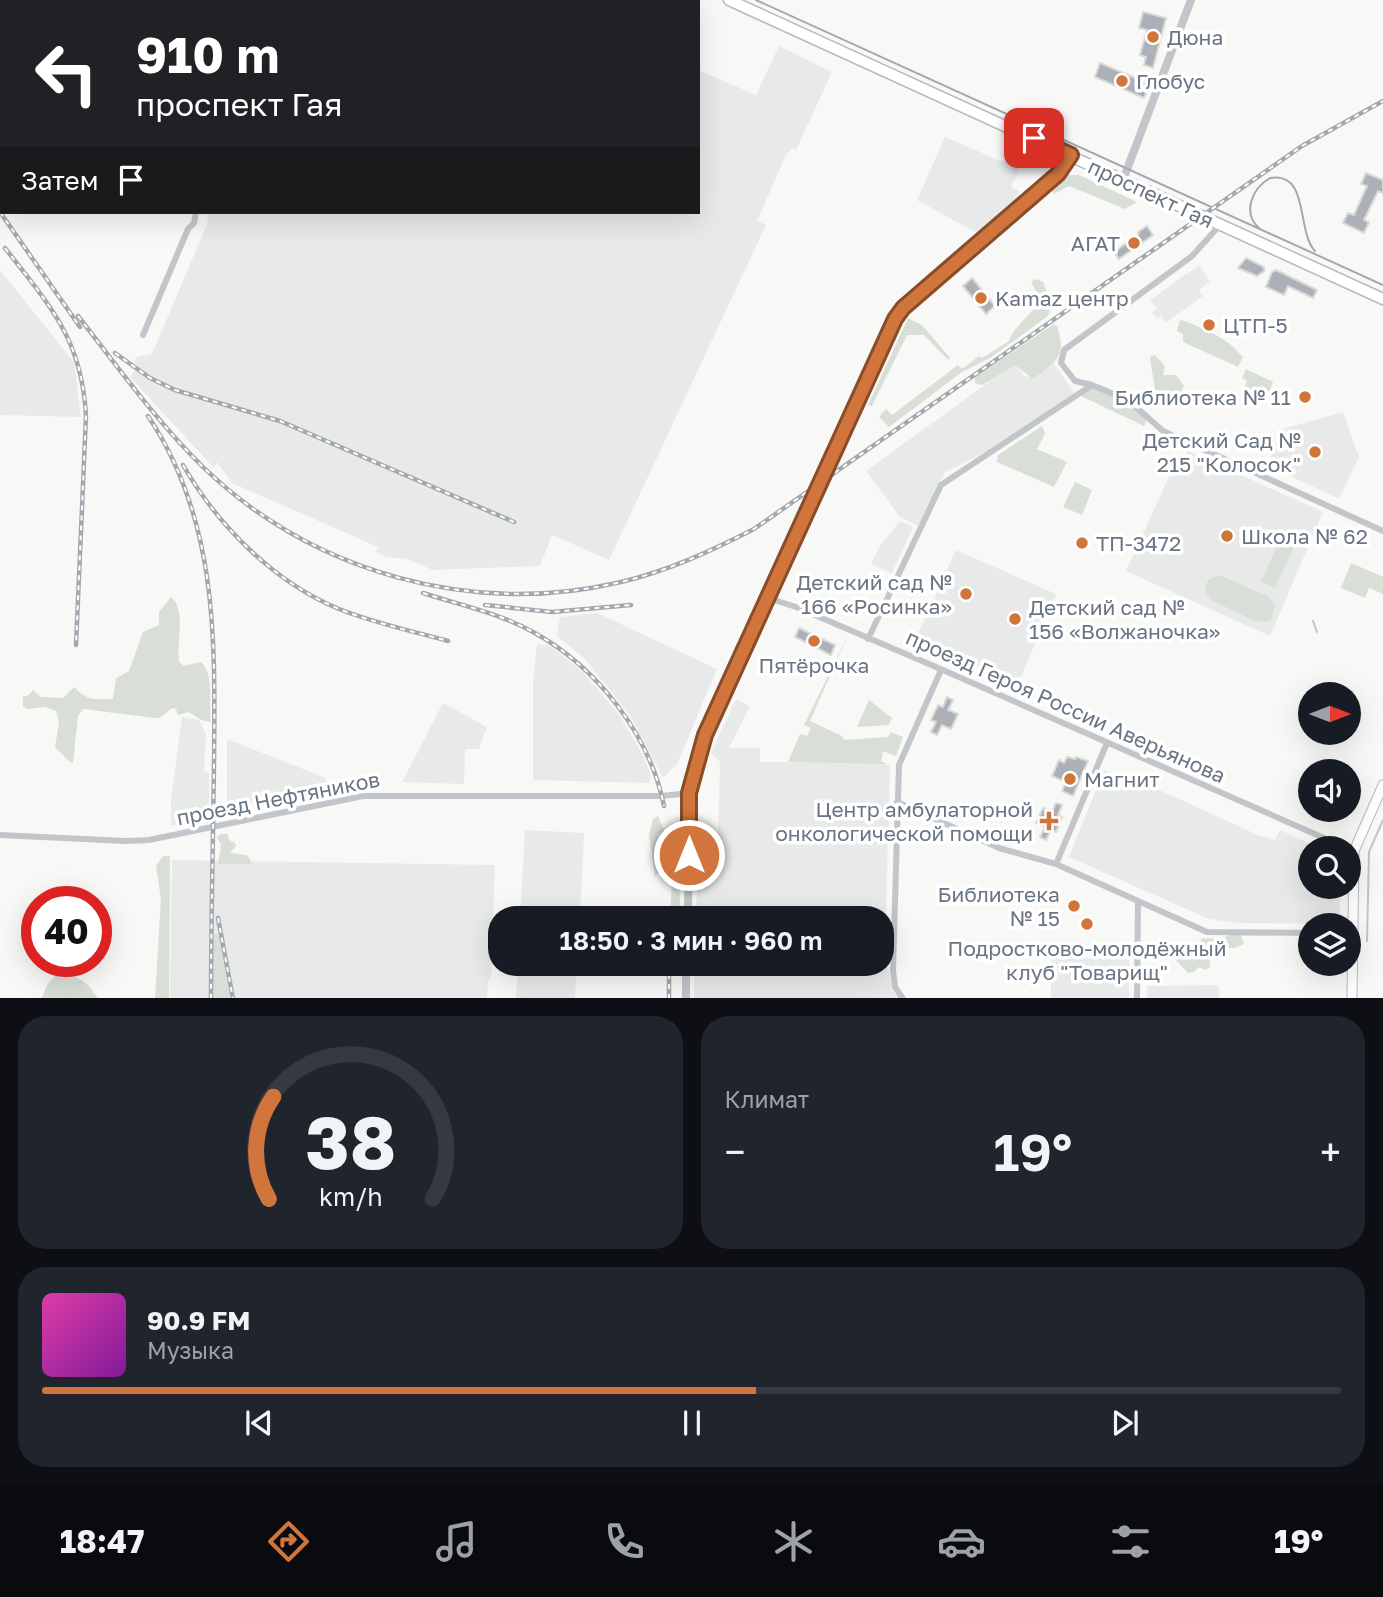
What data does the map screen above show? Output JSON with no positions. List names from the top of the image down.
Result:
{
  "streets": {
    "main road": ["проспект Гая"],
    "street": ["проезд Героя России Аверьянова", "проезд Нефтяников"]
  },
  "places": {
    "other": [
      "Дюна",
      "Глобус",
      "АГАТ",
      "Kamaz центр",
      "ЦТП-5",
      "Библиотека № 11",
      "Детский Сад № 215 \"Колосок\"",
      "Школа № 62",
      "ТП-3472",
      "Детский сад № 166 «Росинка»",
      "Детский сад № 156 «Волжаночка»",
      "Пятёрочка",
      "Магнит",
      "Библиотека № 15",
      "Подростково-молодёжный клуб \"Товарищ\""
    ],
    "health": ["Центр амбулаторной онкологической помощи"]
  },
  "north": "right",
  "page": {
    "turn": ["910 m", "проспект Гая"],
    "then": "Затем",
    "limit": "40",
    "trip": "18:50 · 3 мин · 960 m",
    "tile": "Климат",
    "heat": ["−", "19°", "+"],
    "song": ["90.9 FM", "Музыка"],
    "tabs": ["18:47", "19°"],
    "gauge": ["38", "km/h"]
  }
}
